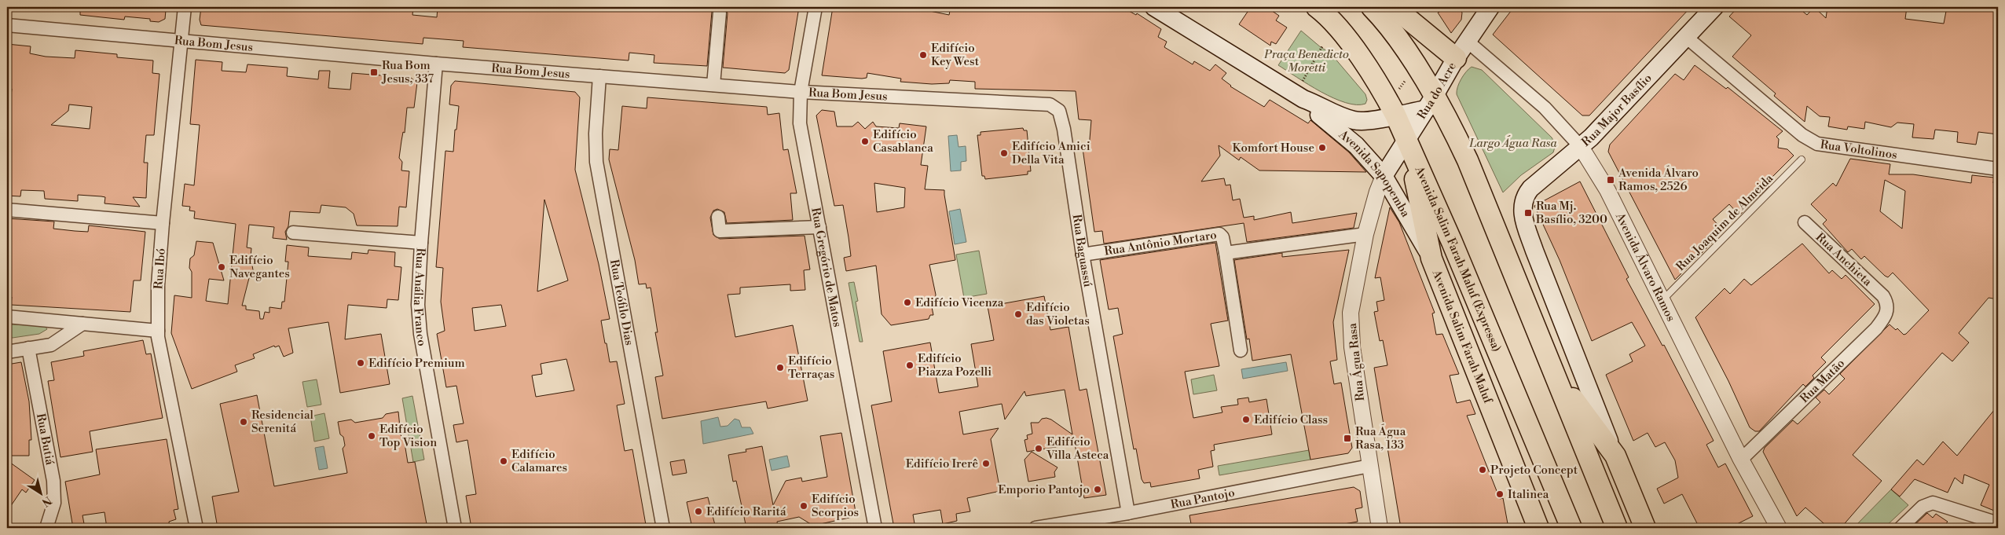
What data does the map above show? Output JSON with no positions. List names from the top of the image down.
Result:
{
  "streets": {
    "highway": ["Avenida Salim Farah Maluf (Expressa)", "Avenida Salim Farah Maluf"],
    "main road": ["Rua do Acre", "Rua Major Basílio", "Avenida Sapopemba"],
    "street": [
      "Rua Bom Jesus",
      "Rua Voltolinos",
      "Rua Antônio Mortaro",
      "Rua Baguassú",
      "Rua Anchieta",
      "Avenida Álvaro Ramos",
      "Rua Gregório de Matos",
      "Rua Ibó",
      "Rua Anália Franco",
      "Rua Teófilo Dias",
      "Rua Água Rasa",
      "Rua Matão",
      "Rua Butiá",
      "Rua Pantojo"
    ],
    "lane": ["Rua Joaquim de Almeida"]
  },
  "crossings": [
    ["Rua Bom Jesus", "Rua Baguassú"],
    ["Rua Bom Jesus", "Rua Gregório de Matos"],
    ["Rua Bom Jesus", "Rua Ibó"],
    ["Rua Bom Jesus", "Rua Anália Franco"],
    ["Rua Bom Jesus", "Rua Teófilo Dias"],
    ["Rua do Acre", "Avenida Sapopemba"],
    ["Rua do Acre", "Avenida Salim Farah Maluf (Expressa)"],
    ["Rua do Acre", "Avenida Álvaro Ramos"],
    ["Rua do Acre", "Avenida Salim Farah Maluf"],
    ["Rua do Acre", "Rua Água Rasa"],
    ["Rua Major Basílio", "Rua Voltolinos"],
    ["Rua Major Basílio", "Avenida Álvaro Ramos"],
    ["Avenida Sapopemba", "Avenida Salim Farah Maluf (Expressa)"],
    ["Avenida Sapopemba", "Avenida Salim Farah Maluf"],
    ["Avenida Sapopemba", "Rua Água Rasa"],
    ["Rua Joaquim de Almeida", "Avenida Álvaro Ramos"],
    ["Rua Antônio Mortaro", "Rua Baguassú"],
    ["Rua Antônio Mortaro", "Rua Água Rasa"],
    ["Rua Baguassú", "Rua Pantojo"],
    ["Avenida Salim Farah Maluf (Expressa)", "Avenida Salim Farah Maluf"],
    ["Rua Anchieta", "Rua Matão"],
    ["Avenida Álvaro Ramos", "Rua Matão"],
    ["Rua Água Rasa", "Rua Pantojo"]
  ],
  "parks": ["Praça Benedicto Moretti", "Largo Água Rasa"],
  "places": {
    "other": [
      "Edifício Key West",
      "Edifício Casablanca",
      "Komfort House",
      "Edifício Amici Della Vita",
      "Edifício Navegantes",
      "Edifício Vicenza",
      "Edifício das Violetas",
      "Edifício Premium",
      "Edifício Piazza Pozelli",
      "Edifício Terraças",
      "Edifício Class",
      "Residencial Serenitá",
      "Edifício Top Vision",
      "Edifício Villa Asteca",
      "Edifício Calamares",
      "Edifício Irerê",
      "Projeto Concept",
      "Emporio Pantojo",
      "Italinea",
      "Edifício Scorpios",
      "Edifício Raritá"
    ],
    "transit": [
      "Rua Bom Jesus, 337",
      "Avenida Álvaro Ramos, 2526",
      "Rua Mj. Basílio, 3200",
      "Rua Água Rasa, 133"
    ]
  },
  "north": "bottom right"
}
